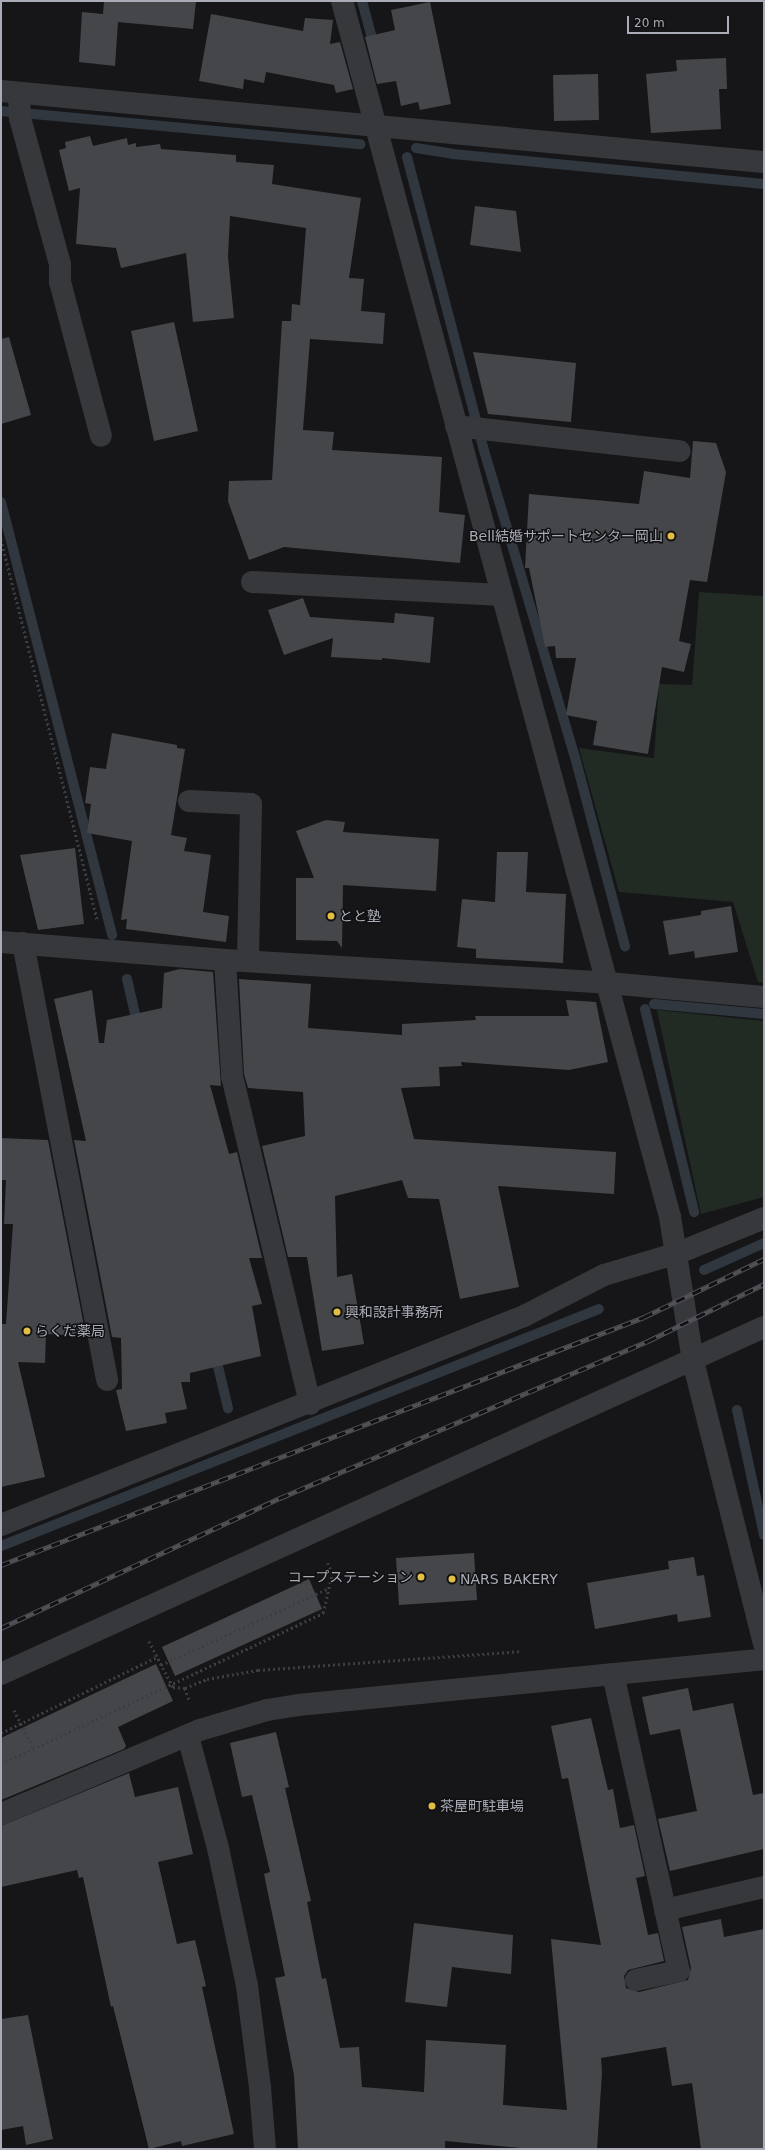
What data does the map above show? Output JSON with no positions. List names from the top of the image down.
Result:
{
  "places": [
    "Bell結婚サポートセンター岡山",
    "とと塾",
    "興和設計事務所",
    "らくだ薬局",
    "コープステーション",
    "NARS BAKERY",
    "茶屋町駐車場"
  ],
  "scale_bar": "20 m"
}
